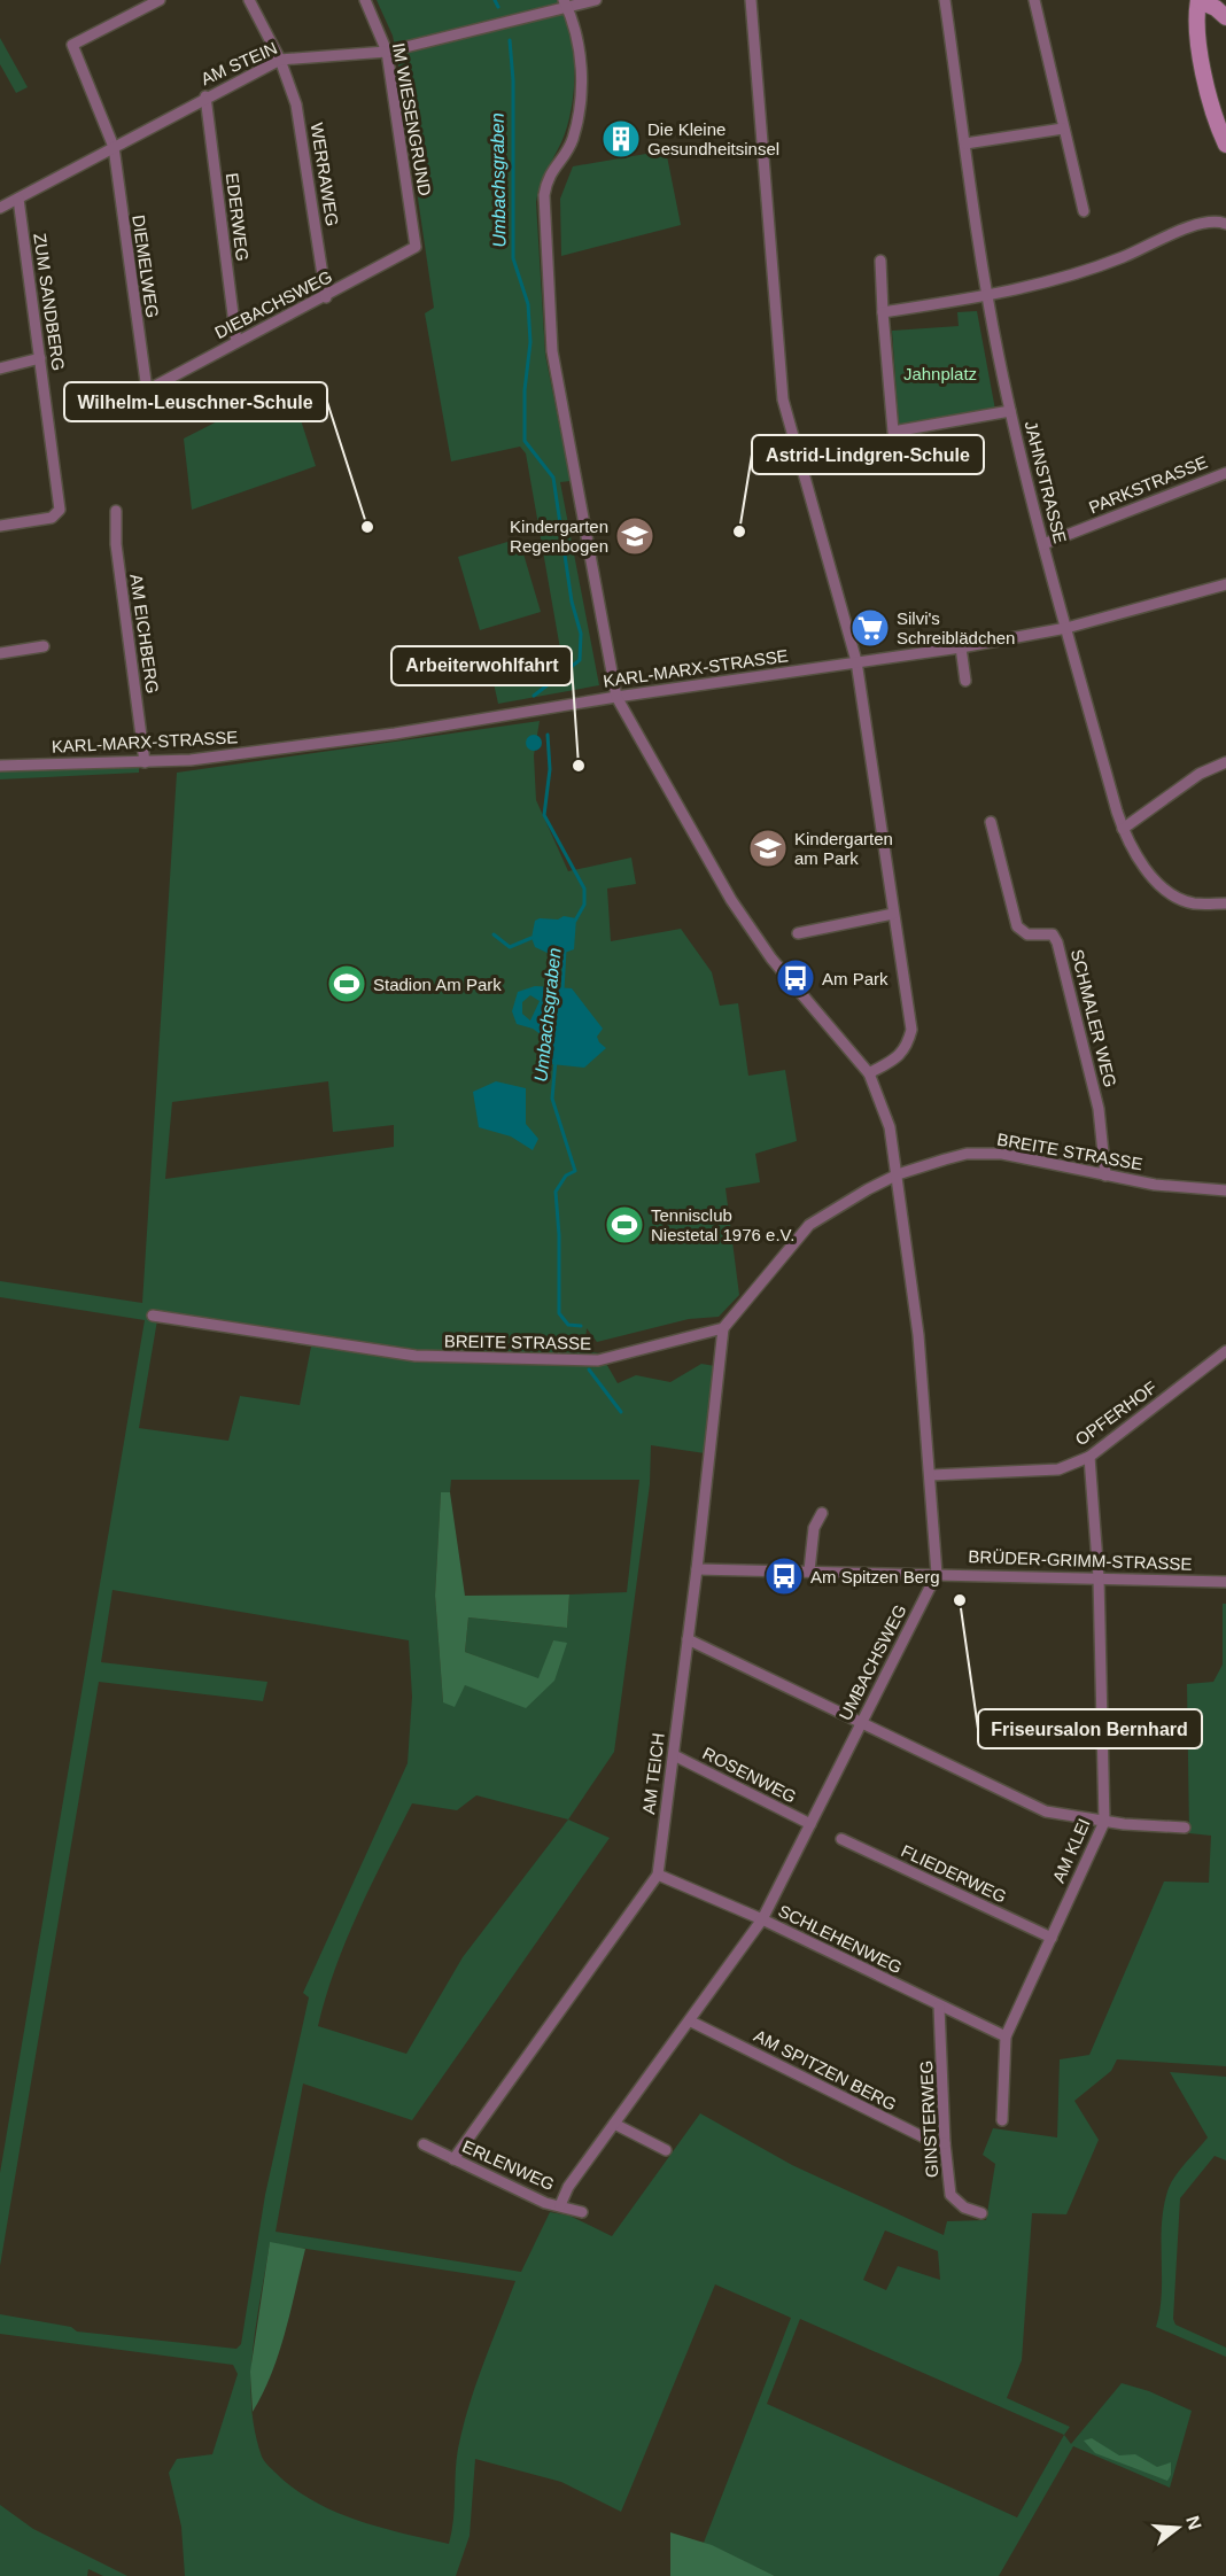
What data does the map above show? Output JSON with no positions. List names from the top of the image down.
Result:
{
  "streets": {
    "street": [
      "AM STEIN",
      "IM WIESENGRUND",
      "WERRAWEG",
      "EDERWEG",
      "DIEMELWEG",
      "ZUM SANDBERG",
      "DIEBACHSWEG",
      "JAHNSTRASSE",
      "PARKSTRASSE",
      "AM EICHBERG",
      "KARL-MARX-STRASSE",
      "SCHMALER WEG",
      "BREITE STRASSE",
      "OPFERHOF",
      "BRÜDER-GRIMM-STRASSE",
      "UMBACHSWEG",
      "AM TEICH",
      "ROSENWEG",
      "AM KLEI",
      "FLIEDERWEG",
      "SCHLEHENWEG",
      "AM SPITZEN BERG",
      "GINSTERWEG",
      "ERLENWEG"
    ]
  },
  "crossings": [
    ["AM STEIN", "IM WIESENGRUND"],
    ["AM STEIN", "WERRAWEG"],
    ["AM STEIN", "EDERWEG"],
    ["AM STEIN", "DIEMELWEG"],
    ["AM STEIN", "ZUM SANDBERG"],
    ["IM WIESENGRUND", "DIEBACHSWEG"],
    ["WERRAWEG", "DIEBACHSWEG"],
    ["EDERWEG", "DIEBACHSWEG"],
    ["DIEMELWEG", "DIEBACHSWEG"],
    ["JAHNSTRASSE", "PARKSTRASSE"],
    ["JAHNSTRASSE", "KARL-MARX-STRASSE"],
    ["AM EICHBERG", "KARL-MARX-STRASSE"],
    ["SCHMALER WEG", "BREITE STRASSE"],
    ["BREITE STRASSE", "AM TEICH"],
    ["OPFERHOF", "AM KLEI"],
    ["BRÜDER-GRIMM-STRASSE", "UMBACHSWEG"],
    ["BRÜDER-GRIMM-STRASSE", "AM TEICH"],
    ["BRÜDER-GRIMM-STRASSE", "AM KLEI"],
    ["UMBACHSWEG", "ROSENWEG"],
    ["UMBACHSWEG", "SCHLEHENWEG"],
    ["UMBACHSWEG", "AM SPITZEN BERG"],
    ["UMBACHSWEG", "ERLENWEG"],
    ["AM TEICH", "ROSENWEG"],
    ["AM TEICH", "SCHLEHENWEG"],
    ["AM TEICH", "ERLENWEG"],
    ["AM KLEI", "FLIEDERWEG"],
    ["AM KLEI", "SCHLEHENWEG"],
    ["SCHLEHENWEG", "GINSTERWEG"],
    ["AM SPITZEN BERG", "GINSTERWEG"]
  ],
  "water": ["Umbachsgraben"],
  "parks": ["Jahnplatz"],
  "places": {
    "building": ["Die Kleine Gesundheitsinsel"],
    "other": [
      "Wilhelm-Leuschner-Schule",
      "Astrid-Lindgren-Schule",
      "Arbeiterwohlfahrt",
      "Friseursalon Bernhard"
    ],
    "school or university": ["Kindergarten Regenbogen", "Kindergarten am Park"],
    "supermarket": ["Silvi's Schreiblädchen"],
    "bus stop": ["Am Park", "Am Spitzen Berg"],
    "sports": ["Stadion Am Park", "Tennisclub Niestetal 1976 e.V."]
  },
  "north": "right"
}
